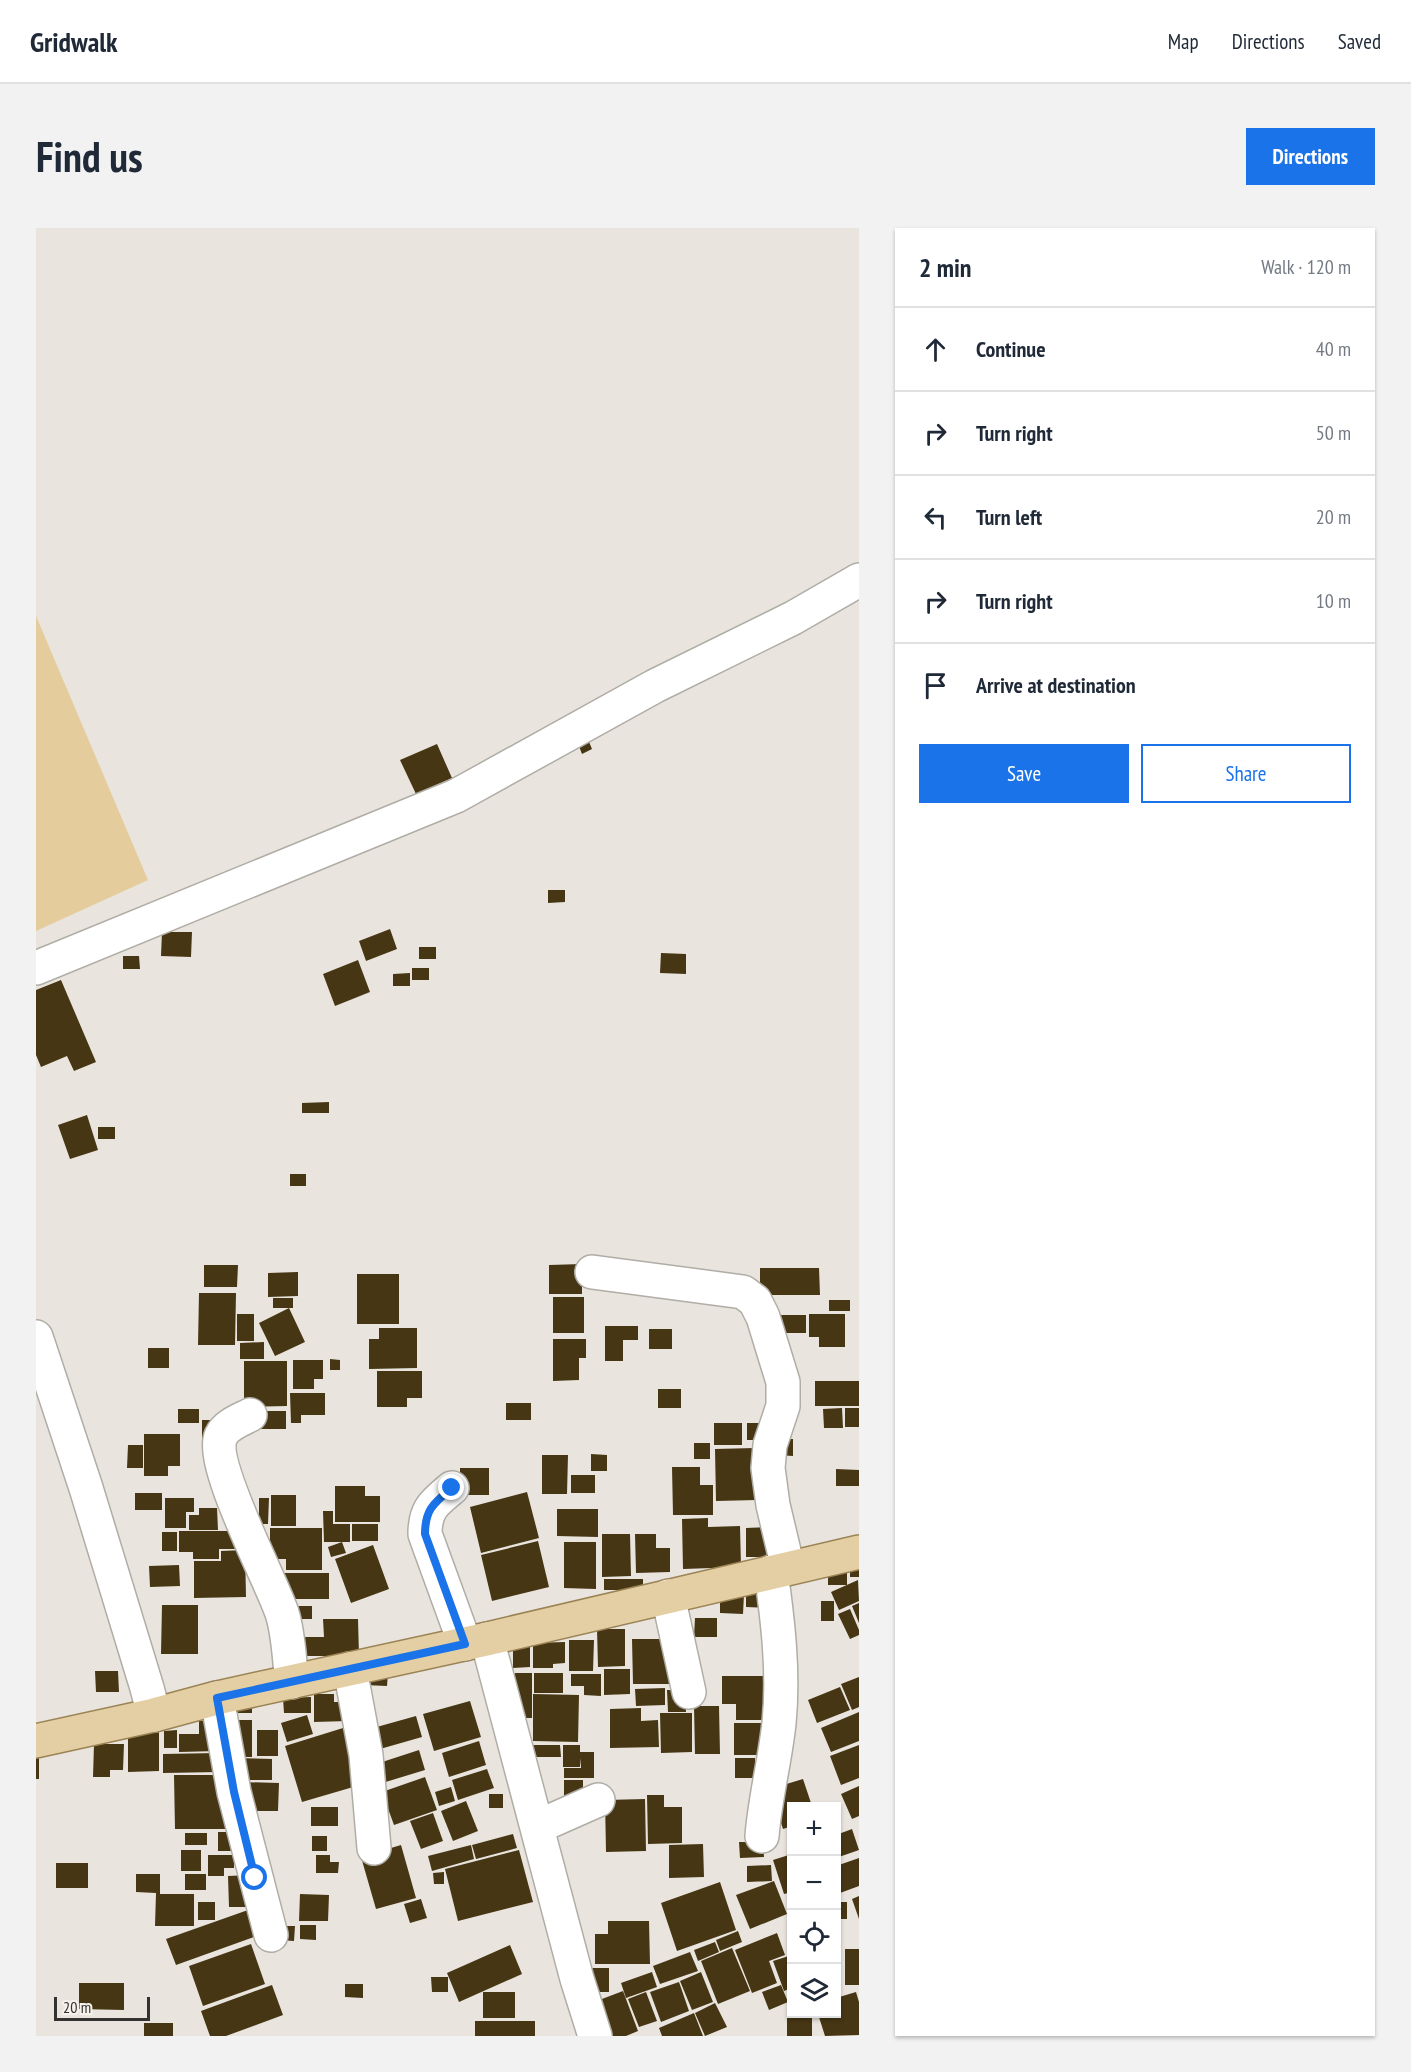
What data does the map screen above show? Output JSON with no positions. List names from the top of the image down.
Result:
{
  "scale_bar": "20 m",
  "page": {
    "header": "Gridwalk",
    "nav": ["Map", "Directions", "Saved"],
    "buttons": [
      "Directions",
      ["Save", "Share"]
    ],
    "title": "Find us",
    "heading": ["2 min", "Walk · 120 m"],
    "list": [
      ["Continue", "40 m"],
      ["Turn right", "50 m"],
      ["Turn left", "20 m"],
      ["Turn right", "10 m"],
      "Arrive at destination"
    ],
    "map_buttons": ["+", "−"],
    "scale": "20 m"
  }
}
